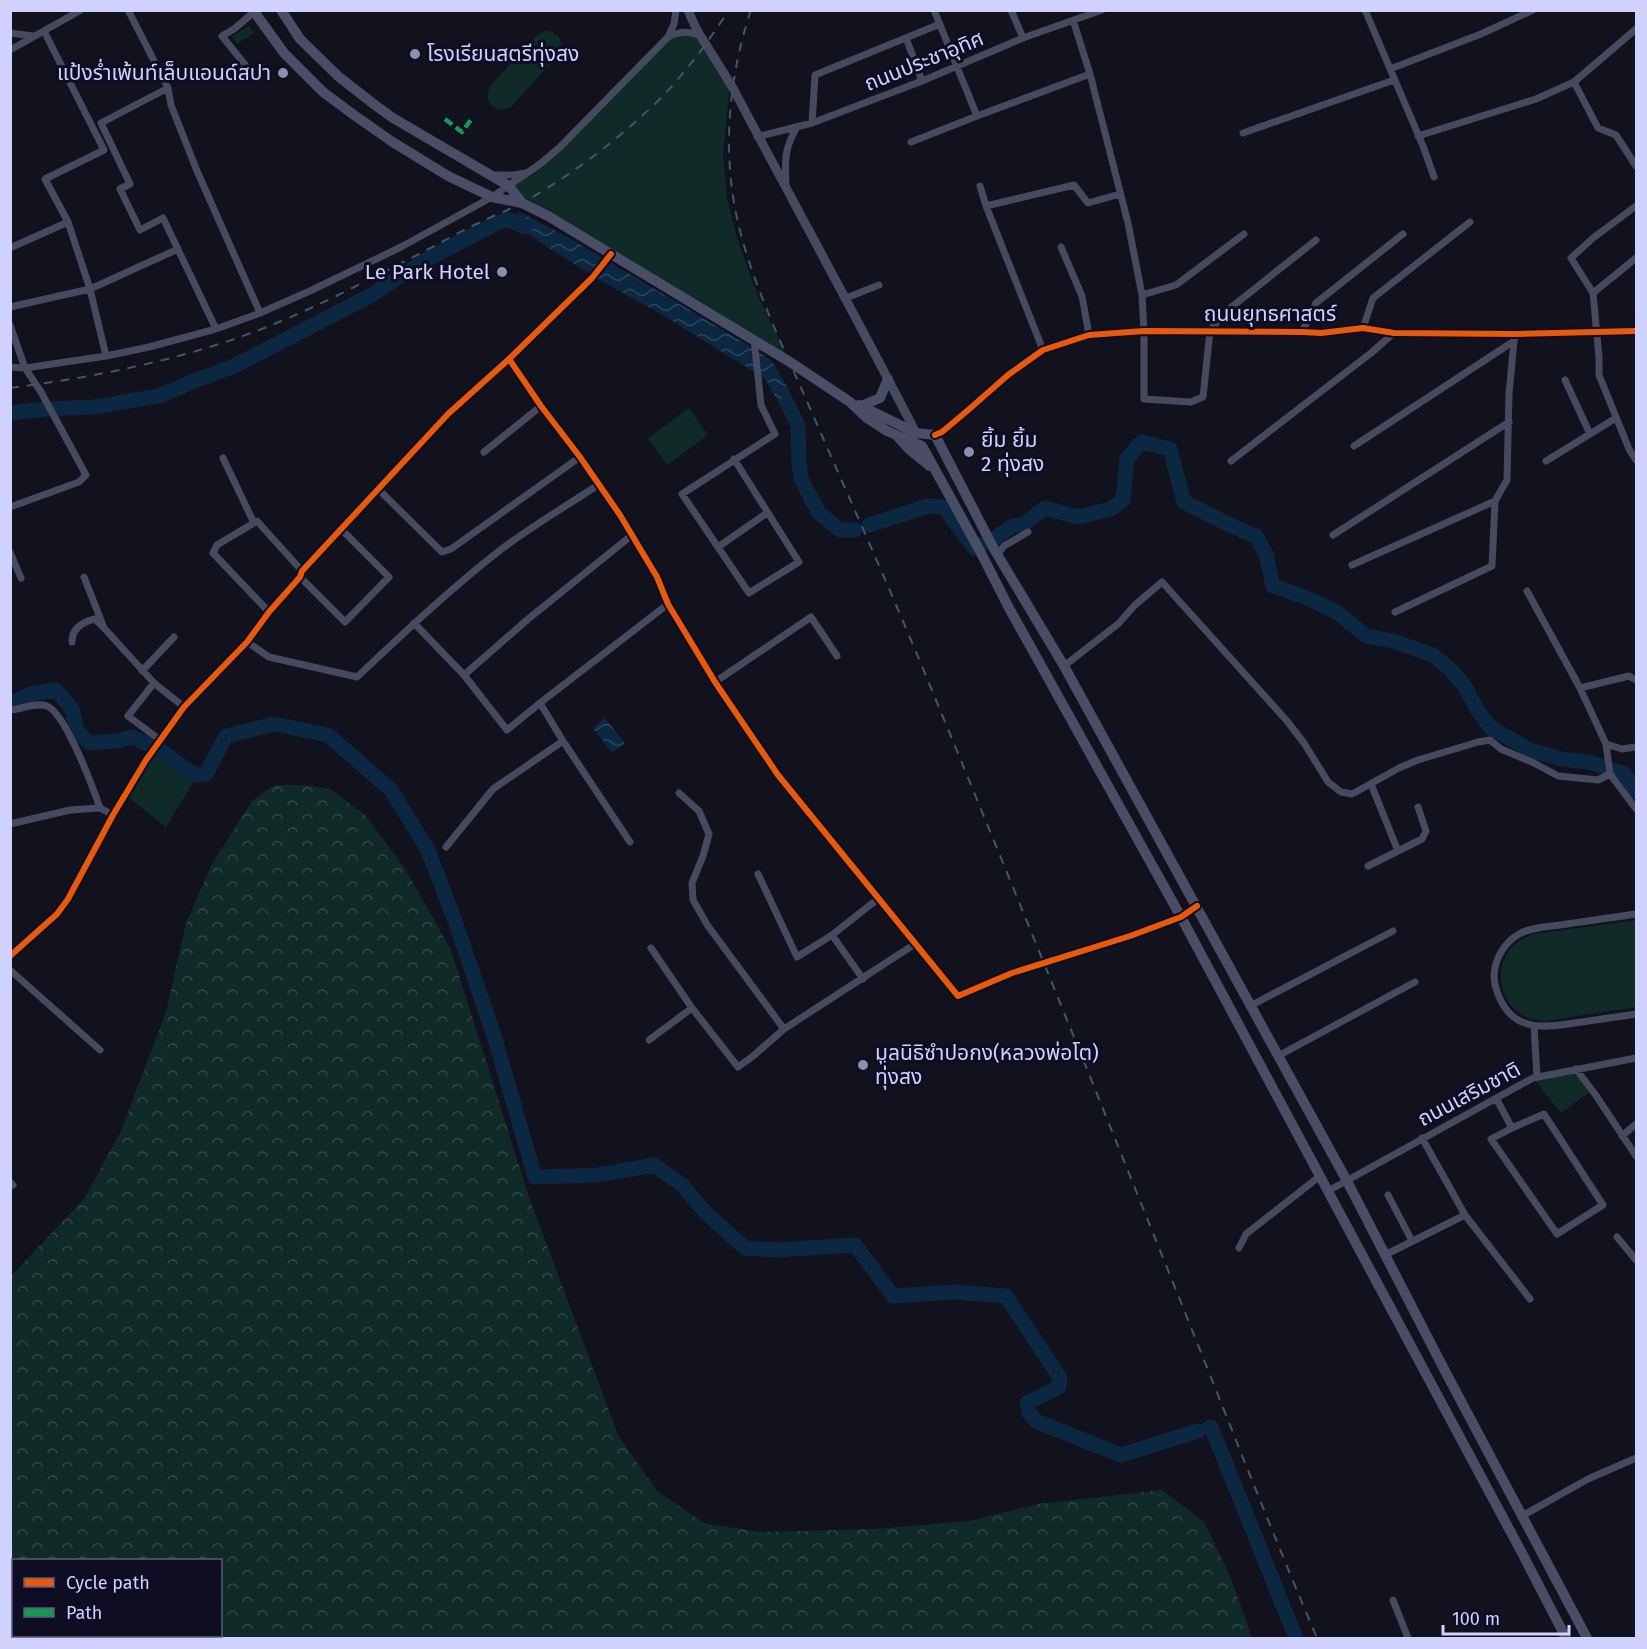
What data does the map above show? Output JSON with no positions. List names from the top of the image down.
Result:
{
  "streets": {
    "street": ["ถนนประชาอุทิศ", "ถนนยุทธศาสตร์", "ถนนเสริมชาติ"]
  },
  "places": [
    "โรงเรียนสตรีทุ่งสง",
    "แป้งร่ำเพ้นท์เล็บแอนด์สปา",
    "Le Park Hotel",
    "ยิ้ม ยิ้ม 2 ทุ่งสง",
    "มูลนิธิซำปอกง(หลวงพ่อโต) ทุ่งสง"
  ],
  "legend": ["Cycle path", "Path"],
  "scale_bar": "100 m"
}
